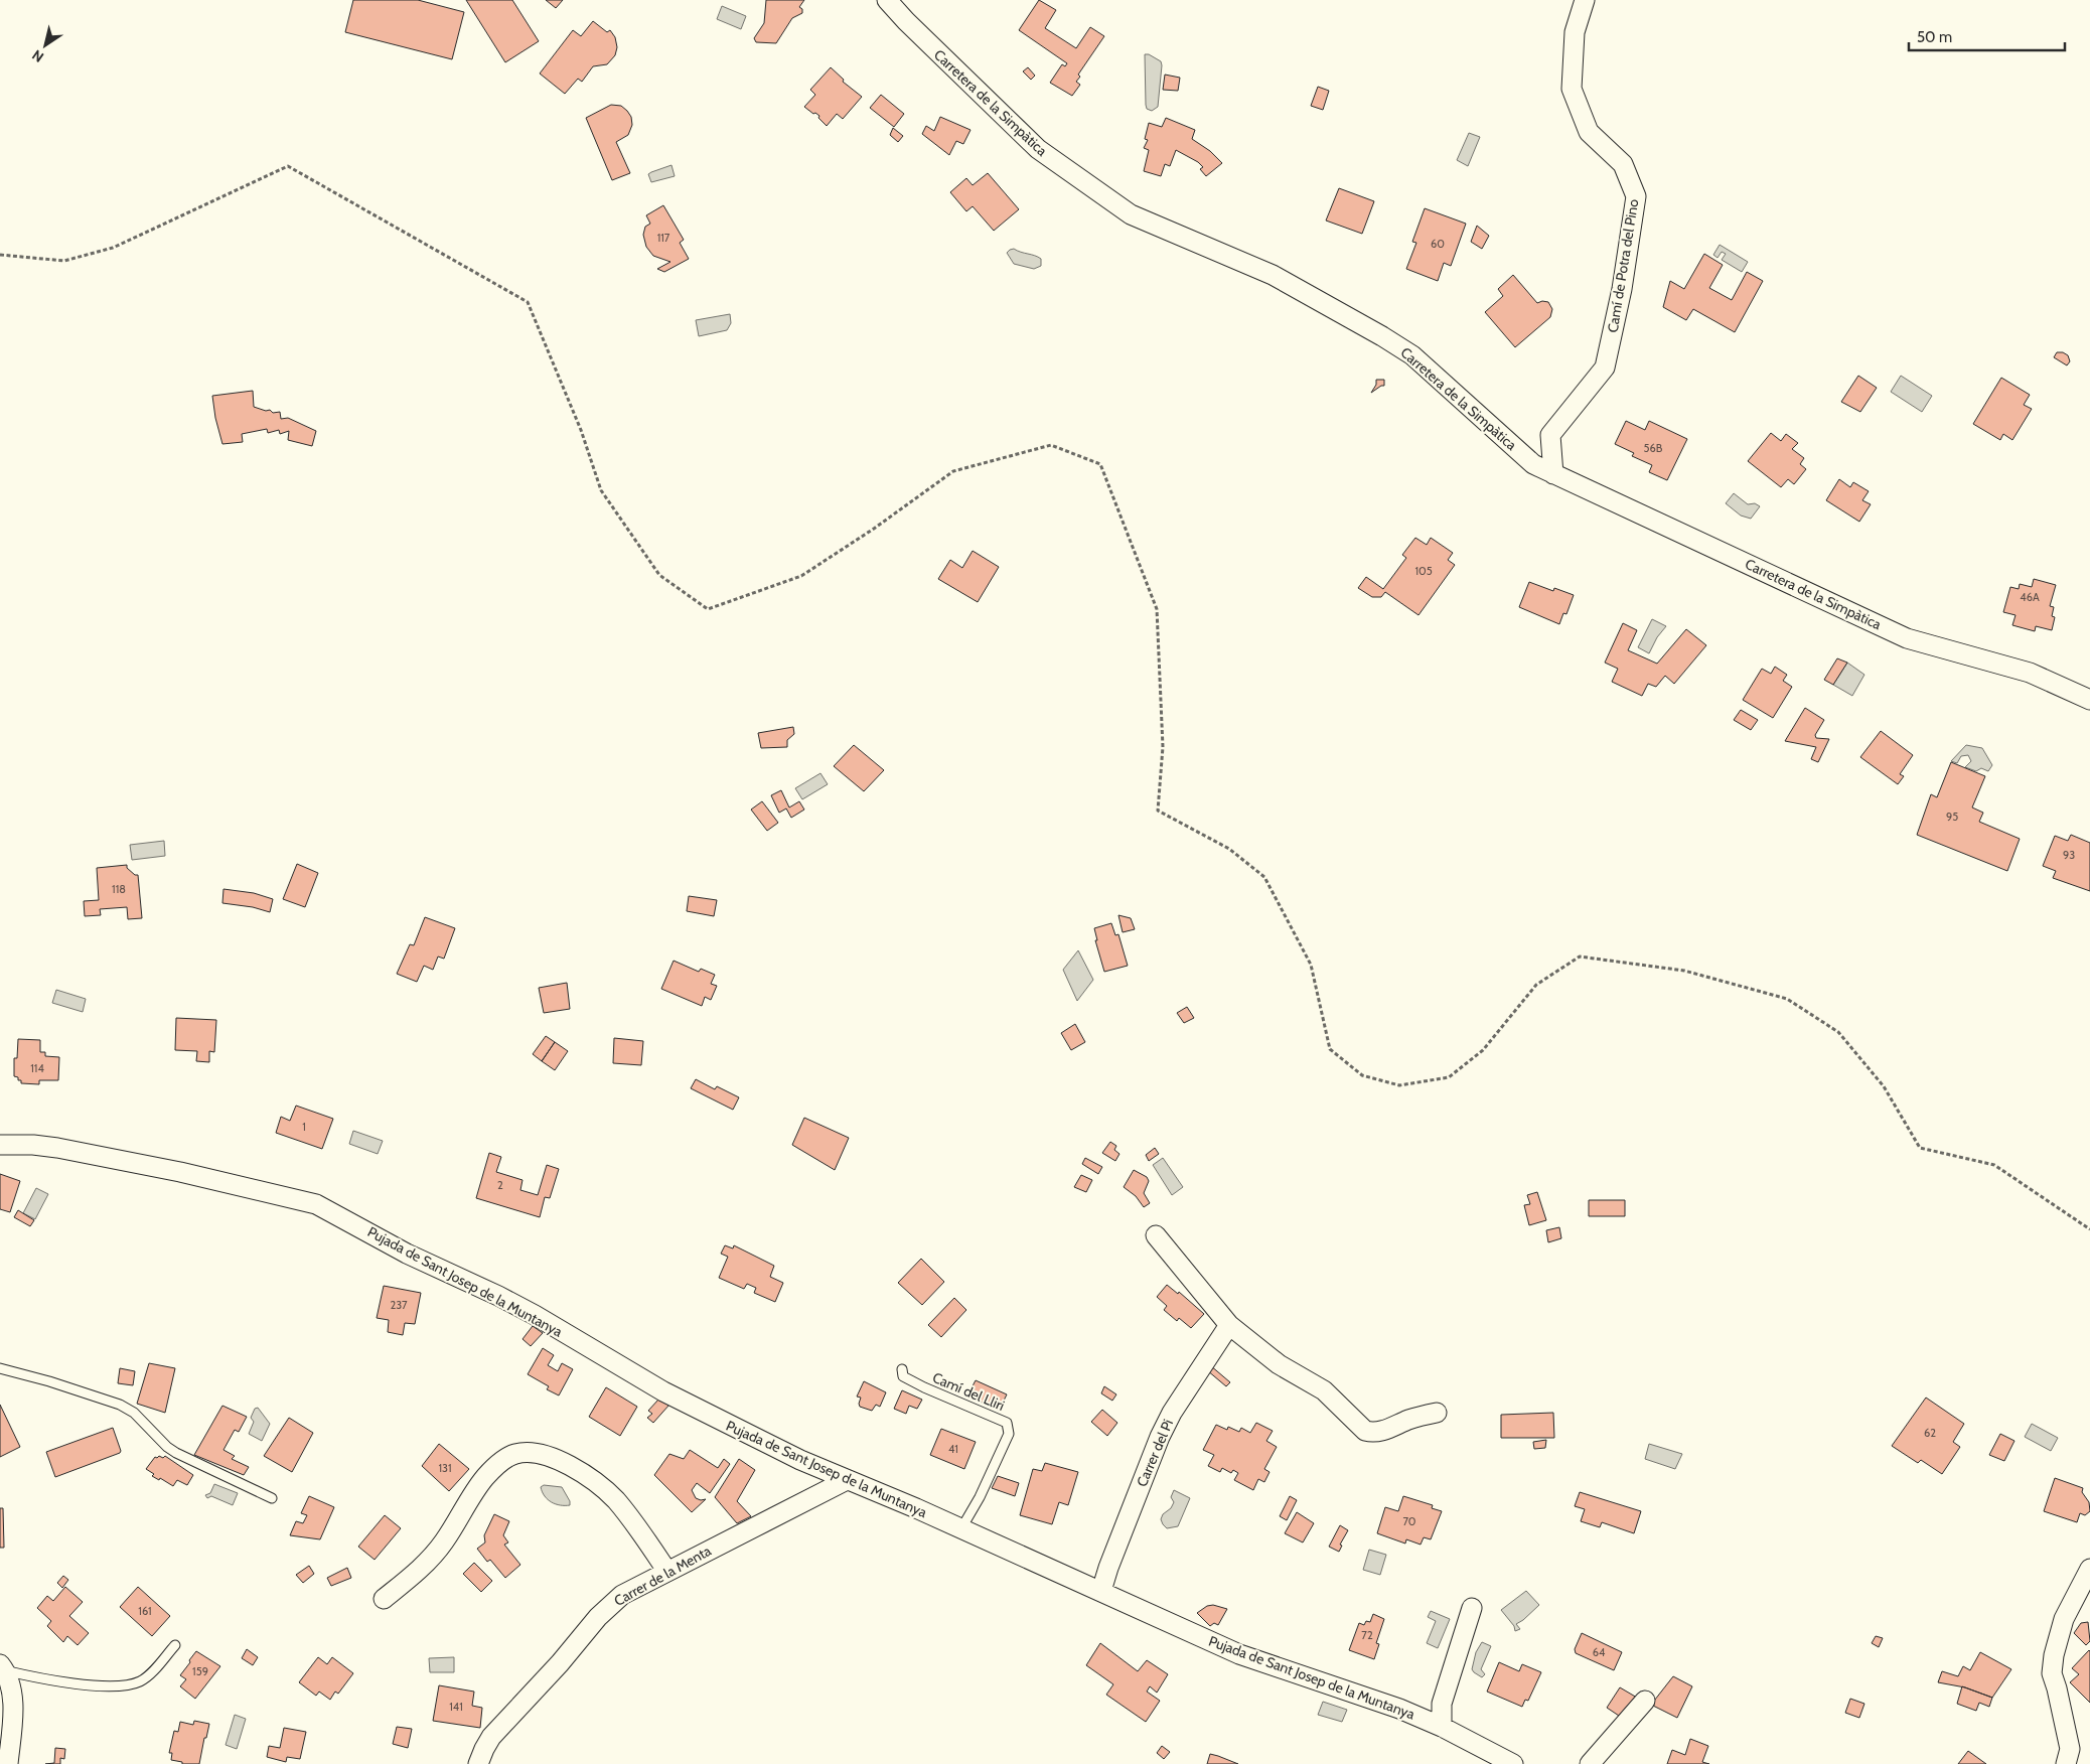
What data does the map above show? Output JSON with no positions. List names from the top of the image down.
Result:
{
  "streets": {
    "street": [
      "Carretera de la Simpàtica",
      "Camí de Potra del Pino",
      "Pujada de Sant Josep de la Muntanya",
      "Carrer del Pi",
      "Carrer de la Menta"
    ],
    "lane": ["Camí del Lliri"]
  },
  "crossings": [
    ["Carretera de la Simpàtica", "Camí de Potra del Pino"],
    ["Pujada de Sant Josep de la Muntanya", "Camí del Lliri"],
    ["Pujada de Sant Josep de la Muntanya", "Carrer del Pi"],
    ["Pujada de Sant Josep de la Muntanya", "Carrer de la Menta"]
  ],
  "house_numbers": [
    "117",
    "60",
    "56B",
    "105",
    "46A",
    "95",
    "93",
    "118",
    "114",
    "1",
    "2",
    "237",
    "62",
    "41",
    "131",
    "70",
    "161",
    "72",
    "64",
    "159",
    "141"
  ],
  "scale_bar": "50 m",
  "north": "bottom left"
}
